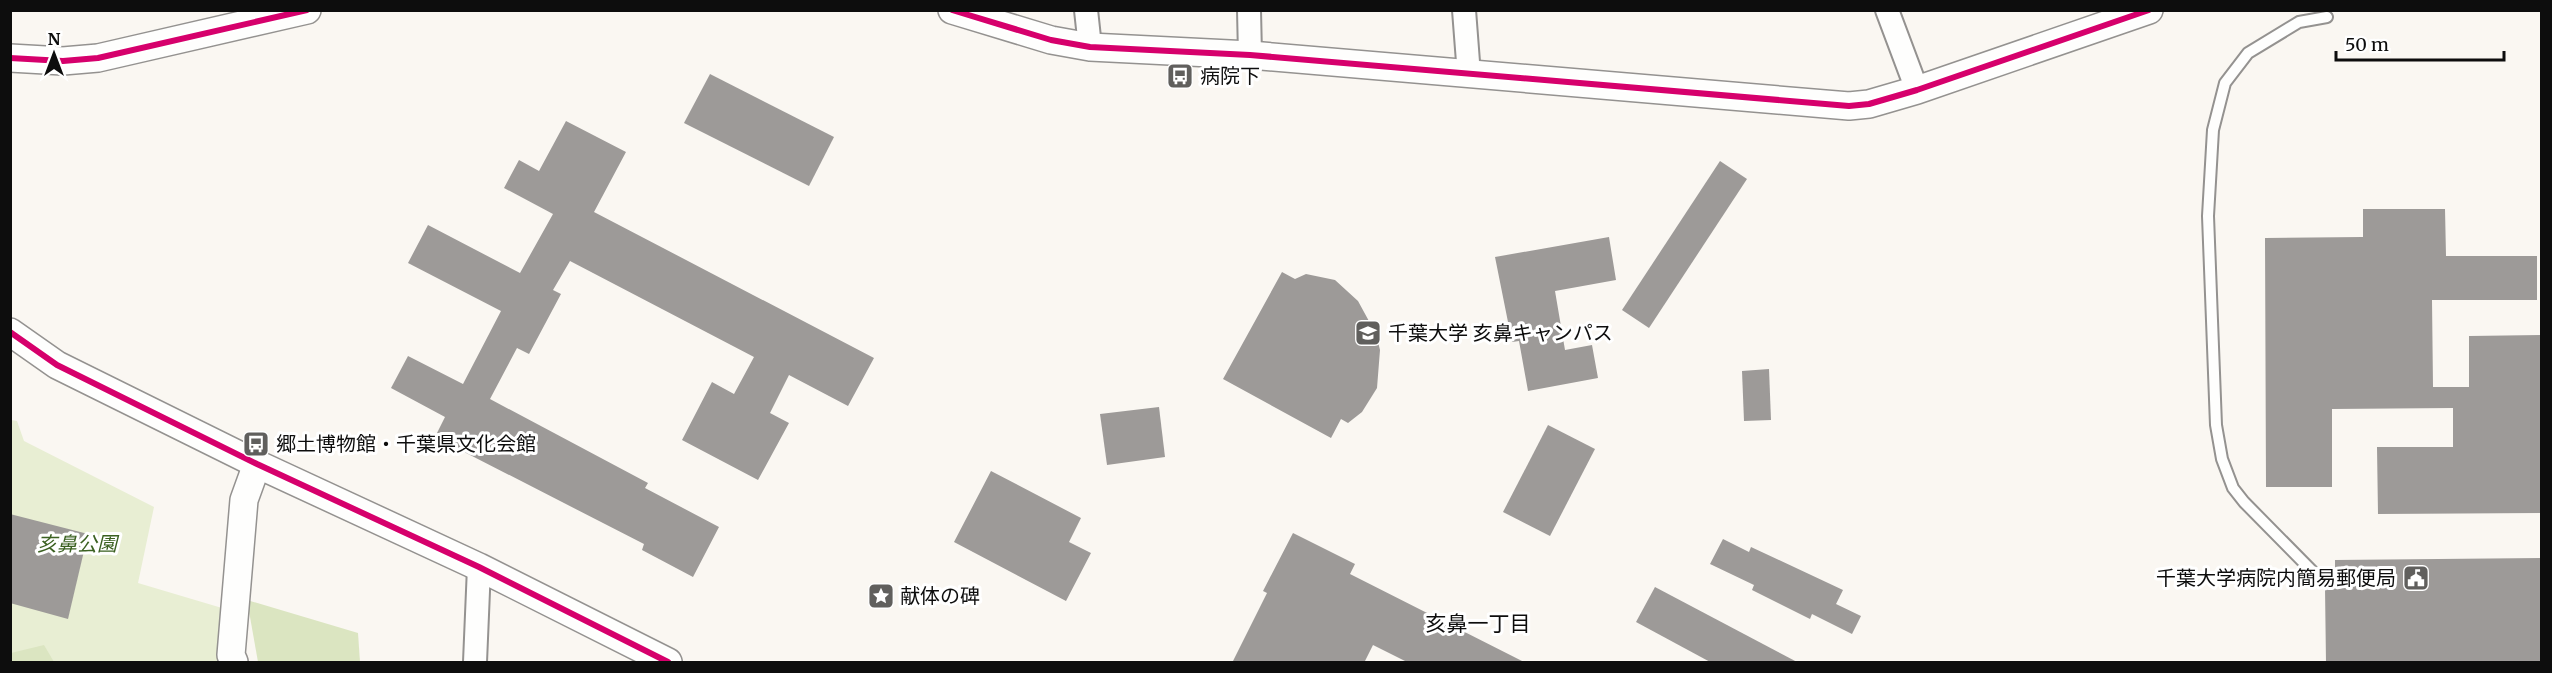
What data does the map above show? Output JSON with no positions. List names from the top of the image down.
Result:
{
  "districts": ["亥鼻一丁目"],
  "parks": ["亥鼻公園"],
  "places": {
    "bus stop": ["病院下", "郷土博物館・千葉県文化会館"],
    "school or university": ["千葉大学 亥鼻キャンパス"],
    "public building": ["千葉大学病院内簡易郵便局"],
    "place": ["献体の碑"]
  },
  "scale_bar": "50 m",
  "north": "top"
}
